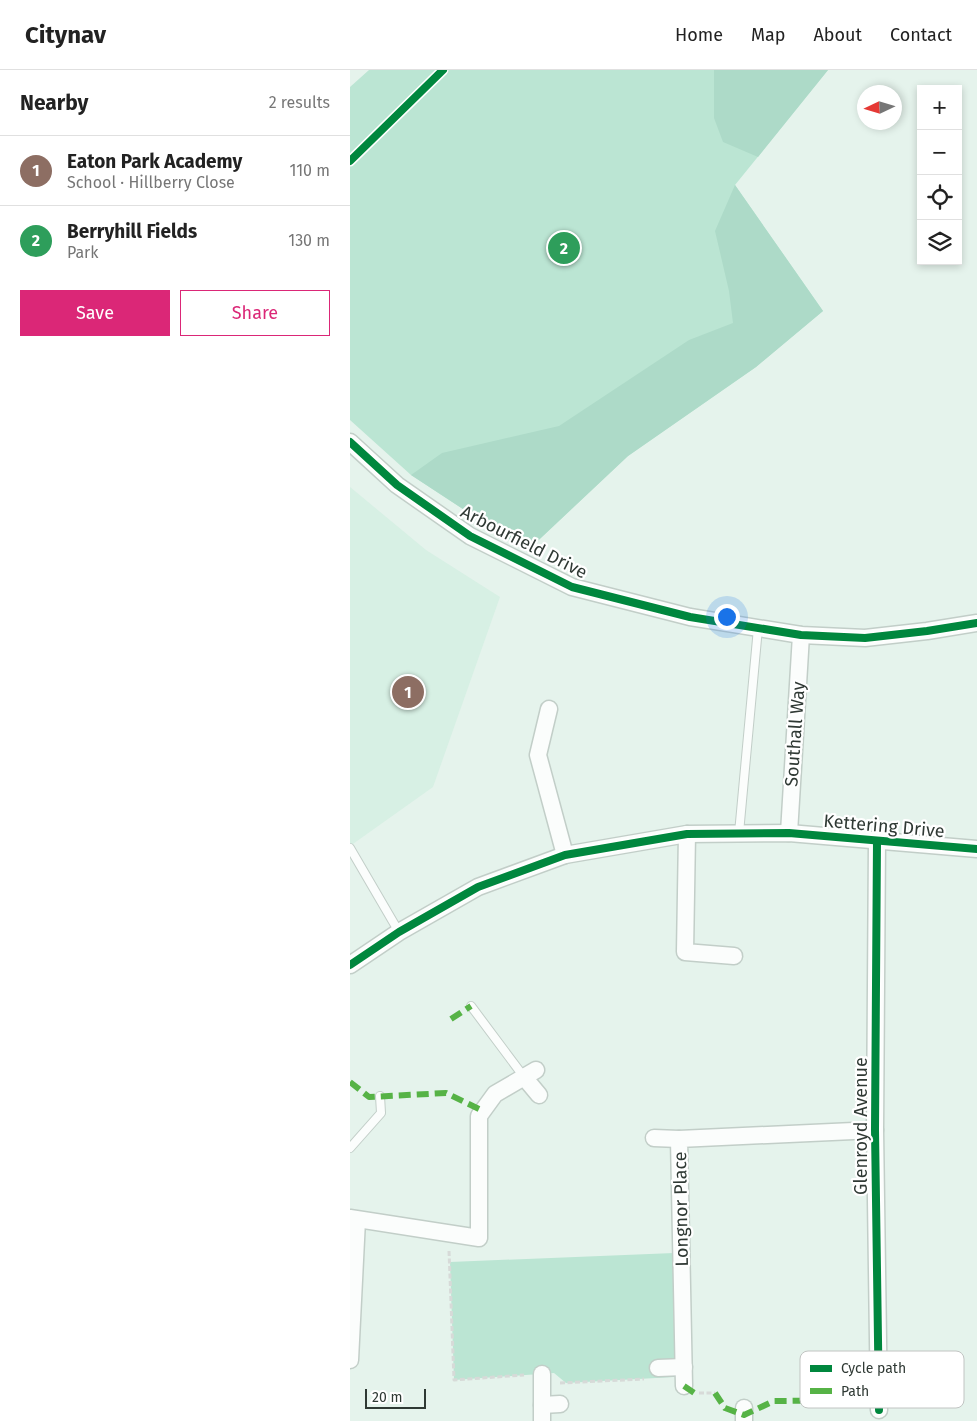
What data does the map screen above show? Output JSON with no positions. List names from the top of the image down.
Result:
{
  "streets": {
    "street": [
      "Arbourfield Drive",
      "Southall Way",
      "Kettering Drive",
      "Glenroyd Avenue",
      "Longnor Place"
    ]
  },
  "crossings": [
    ["Arbourfield Drive", "Southall Way"],
    ["Southall Way", "Kettering Drive"],
    ["Kettering Drive", "Glenroyd Avenue"],
    ["Glenroyd Avenue", "Longnor Place"]
  ],
  "legend": ["Cycle path", "Path"],
  "scale_bar": "20 m",
  "north": "left",
  "page": {
    "header": "Citynav",
    "nav": [
      "Home",
      "Map",
      "About",
      "Contact"
    ],
    "heading": ["Nearby", "2 results"],
    "map_buttons": ["+", "−"],
    "list": [
      {
        "mark": "1",
        "name": "Eaton Park Academy",
        "note": "School · Hillberry Close",
        "value": "110 m"
      },
      {
        "mark": "2",
        "name": "Berryhill Fields",
        "note": "Park",
        "value": "130 m"
      }
    ],
    "pins": ["2", "1"],
    "buttons": ["Save", "Share"],
    "scale": "20 m"
  }
}
